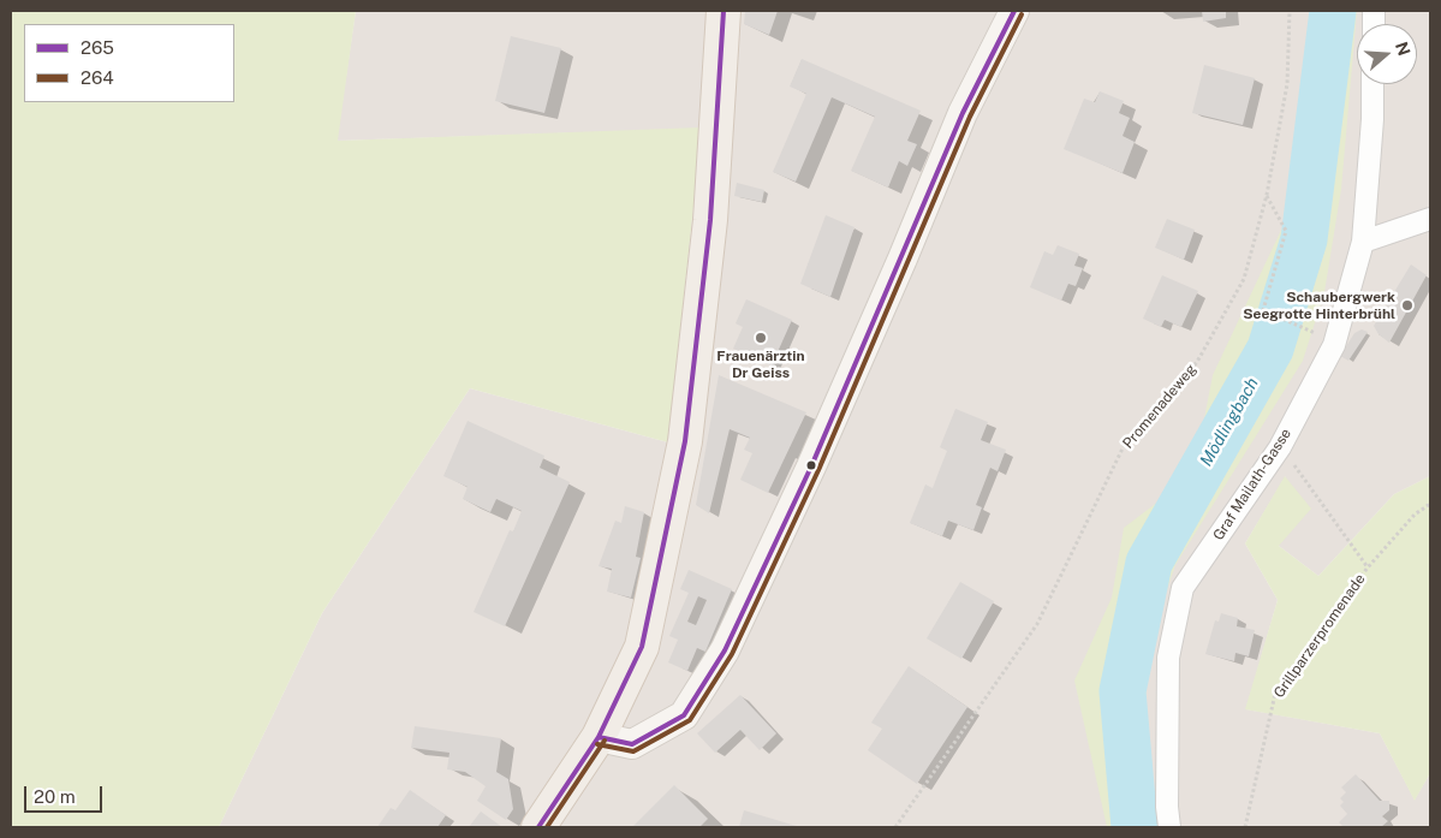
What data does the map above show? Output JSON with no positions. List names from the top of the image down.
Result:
{
  "streets": {
    "street": ["Graf Mailath-Gasse"],
    "path": ["Promenadeweg", "Grillparzerpromenade"]
  },
  "water": ["Mödlingbach"],
  "places": ["Schaubergwerk Seegrotte Hinterbrühl", "Frauenärztin Dr Geiss"],
  "lines": ["transit line 265", "transit line 264"],
  "legend": ["265", "264"],
  "scale_bar": "20 m",
  "north": "right"
}
